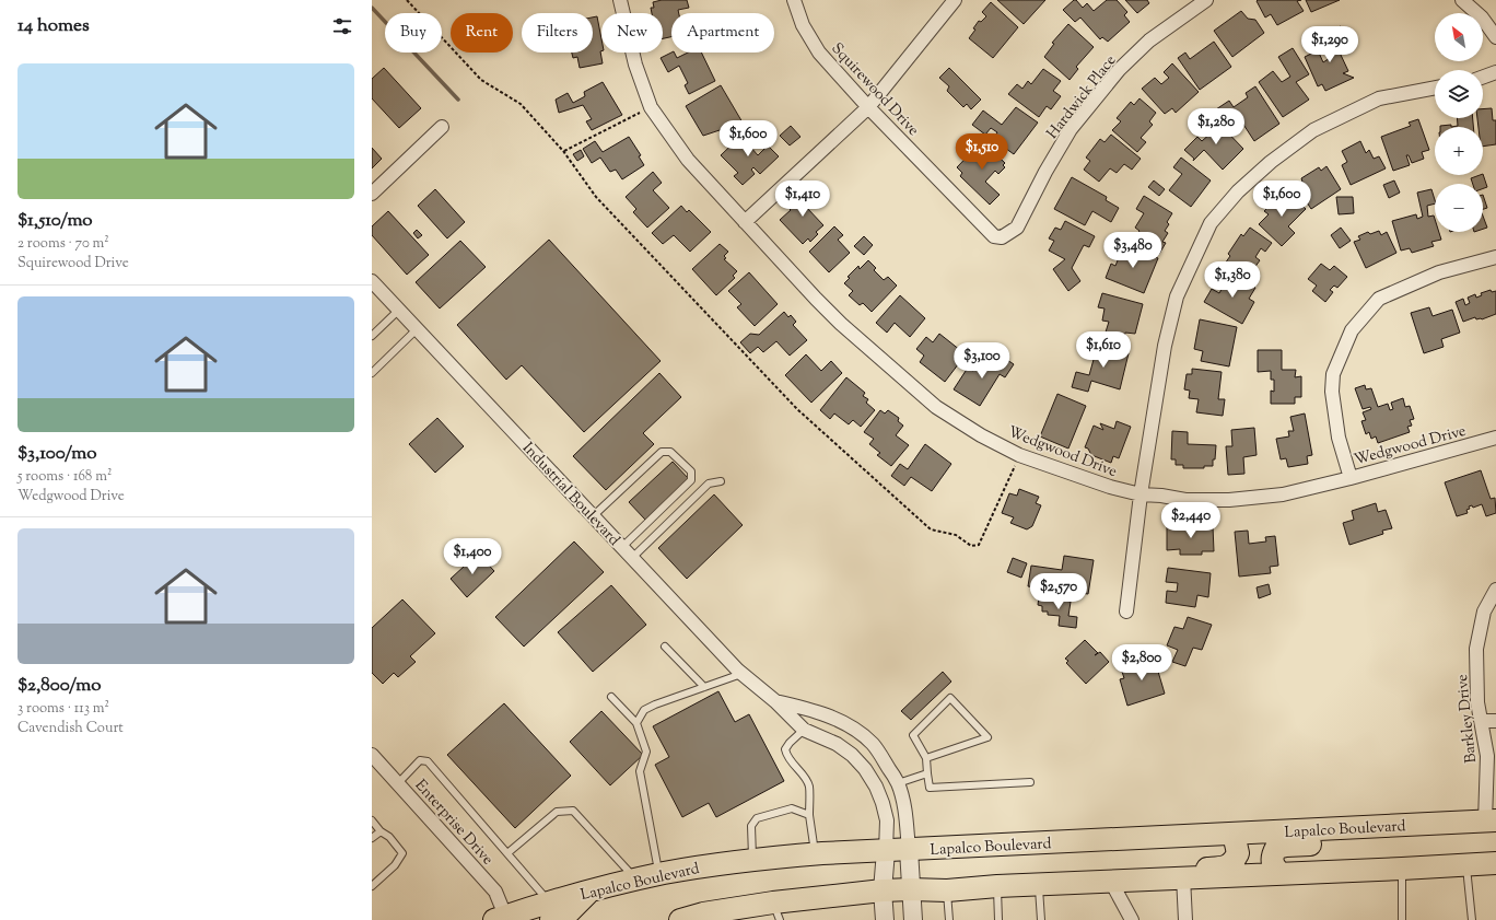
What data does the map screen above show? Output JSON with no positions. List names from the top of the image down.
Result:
{
  "streets": {
    "main road": ["Lapalco Boulevard"],
    "street": [
      "Squirewood Drive",
      "Hardwick Place",
      "Wedgwood Drive",
      "Industrial Boulevard",
      "Barkley Drive",
      "Enterprise Drive"
    ]
  },
  "crossings": [
    ["Squirewood Drive", "Hardwick Place"],
    ["Industrial Boulevard", "Lapalco Boulevard"],
    ["Barkley Drive", "Lapalco Boulevard"]
  ],
  "north": "top left",
  "page": {
    "heading": "14 homes",
    "map_buttons": ["+", "−"],
    "chip": [
      "Buy",
      "Rent",
      "Filters",
      "New",
      "Apartment"
    ],
    "price": [
      "$1,290",
      "$1,280",
      "$1,600",
      "$1,510",
      "$1,410",
      "$1,600",
      "$3,480",
      "$1,380",
      "$1,610",
      "$3,100",
      "$2,440",
      "$1,400",
      "$2,570",
      "$2,800"
    ],
    "list": [
      {
        "name": "$1,510/mo",
        "note": "2 rooms · 70 m² · Squirewood Drive"
      },
      {
        "name": "$3,100/mo",
        "note": "5 rooms · 168 m² · Wedgwood Drive"
      },
      {
        "name": "$2,800/mo",
        "note": "3 rooms · 113 m² · Cavendish Court"
      }
    ]
  }
}
